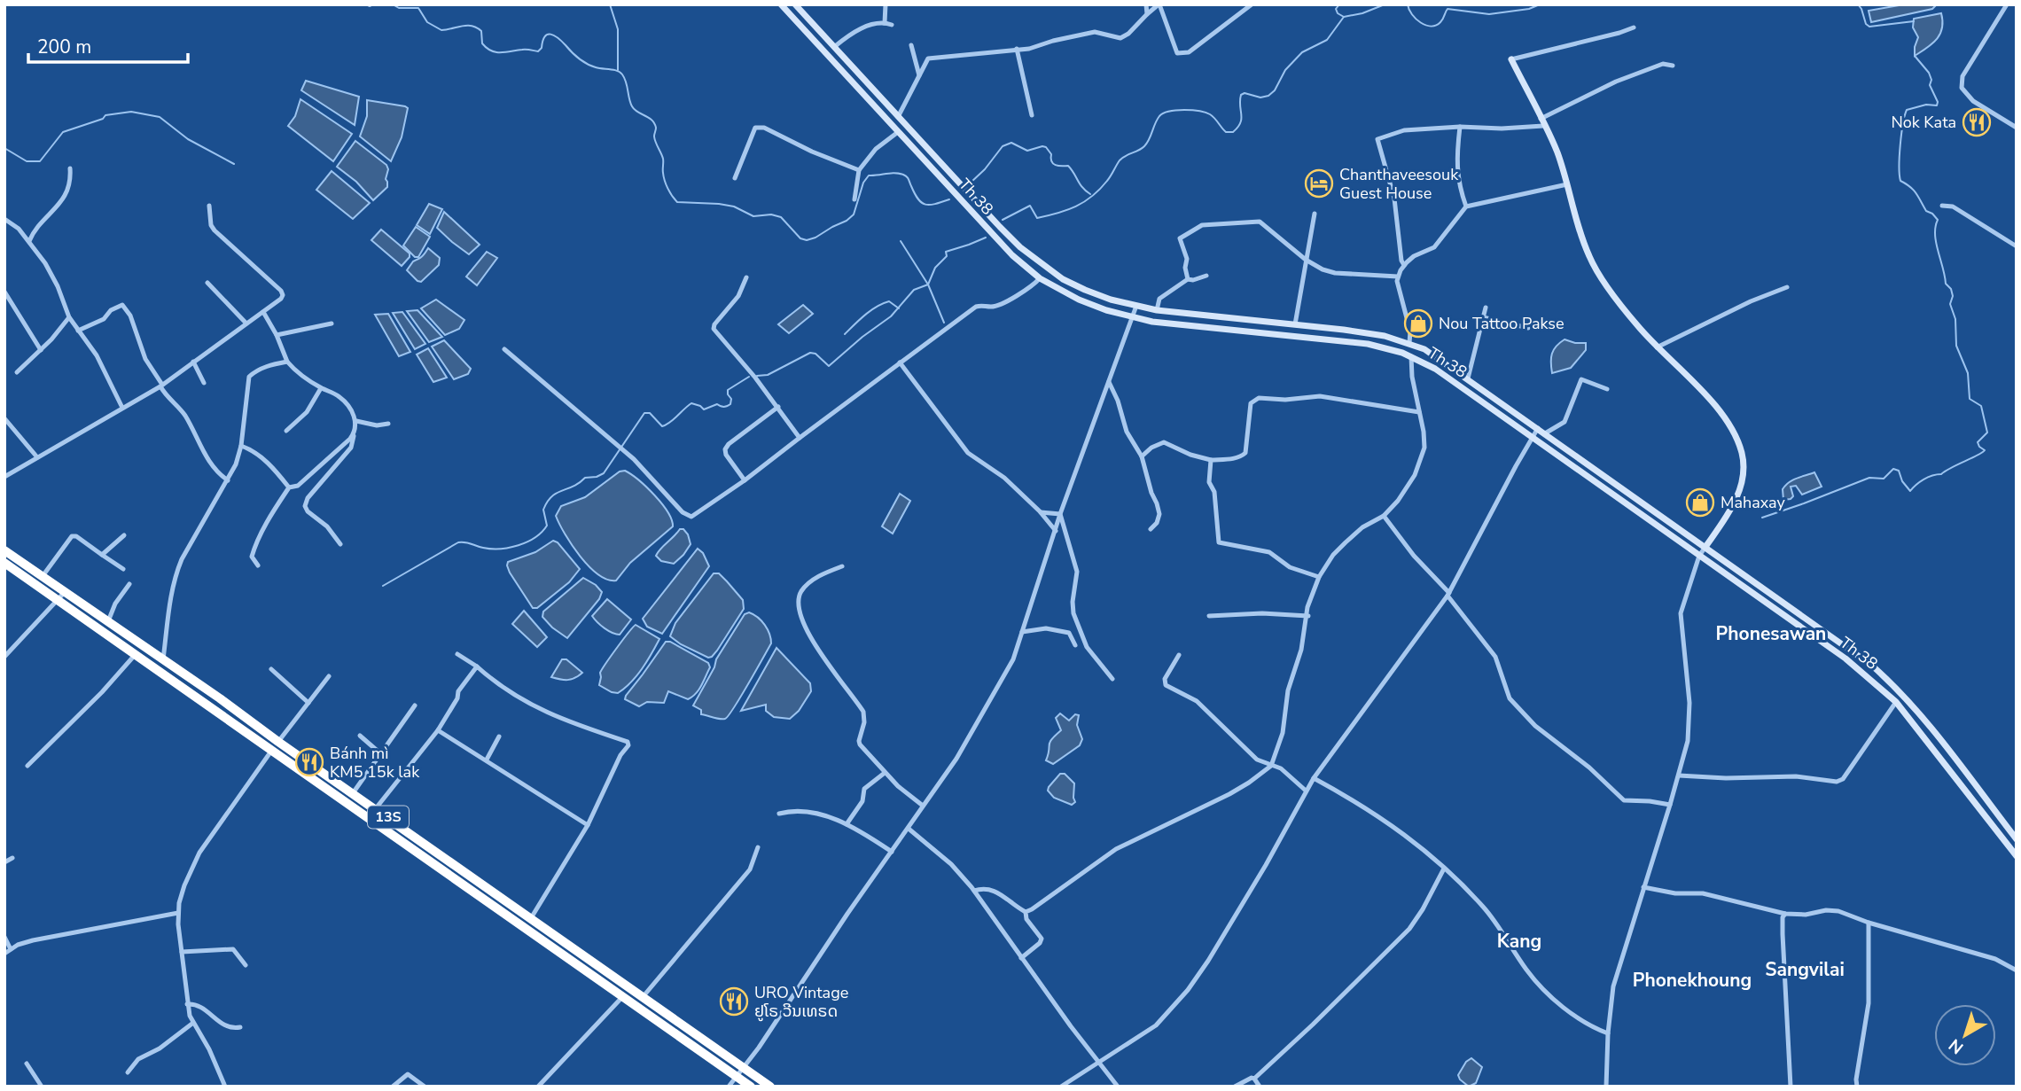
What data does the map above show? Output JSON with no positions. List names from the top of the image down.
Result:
{
  "streets": {
    "highway": ["13S"],
    "street": ["Th 38"]
  },
  "districts": [
    "Phonesawan",
    "Kang",
    "Sangvilai",
    "Phonekhoung"
  ],
  "places": {
    "restaurant": ["Nok Kata", "Bánh mì KM5 15k lak", "URO Vintage ຢູໂຣ ວີນເທຣດ"],
    "hotel": ["Chanthaveesouk Guest House"],
    "shop": ["Nou Tattoo Pakse", "Mahaxay"]
  },
  "scale_bar": "200 m",
  "north": "bottom left"
}
